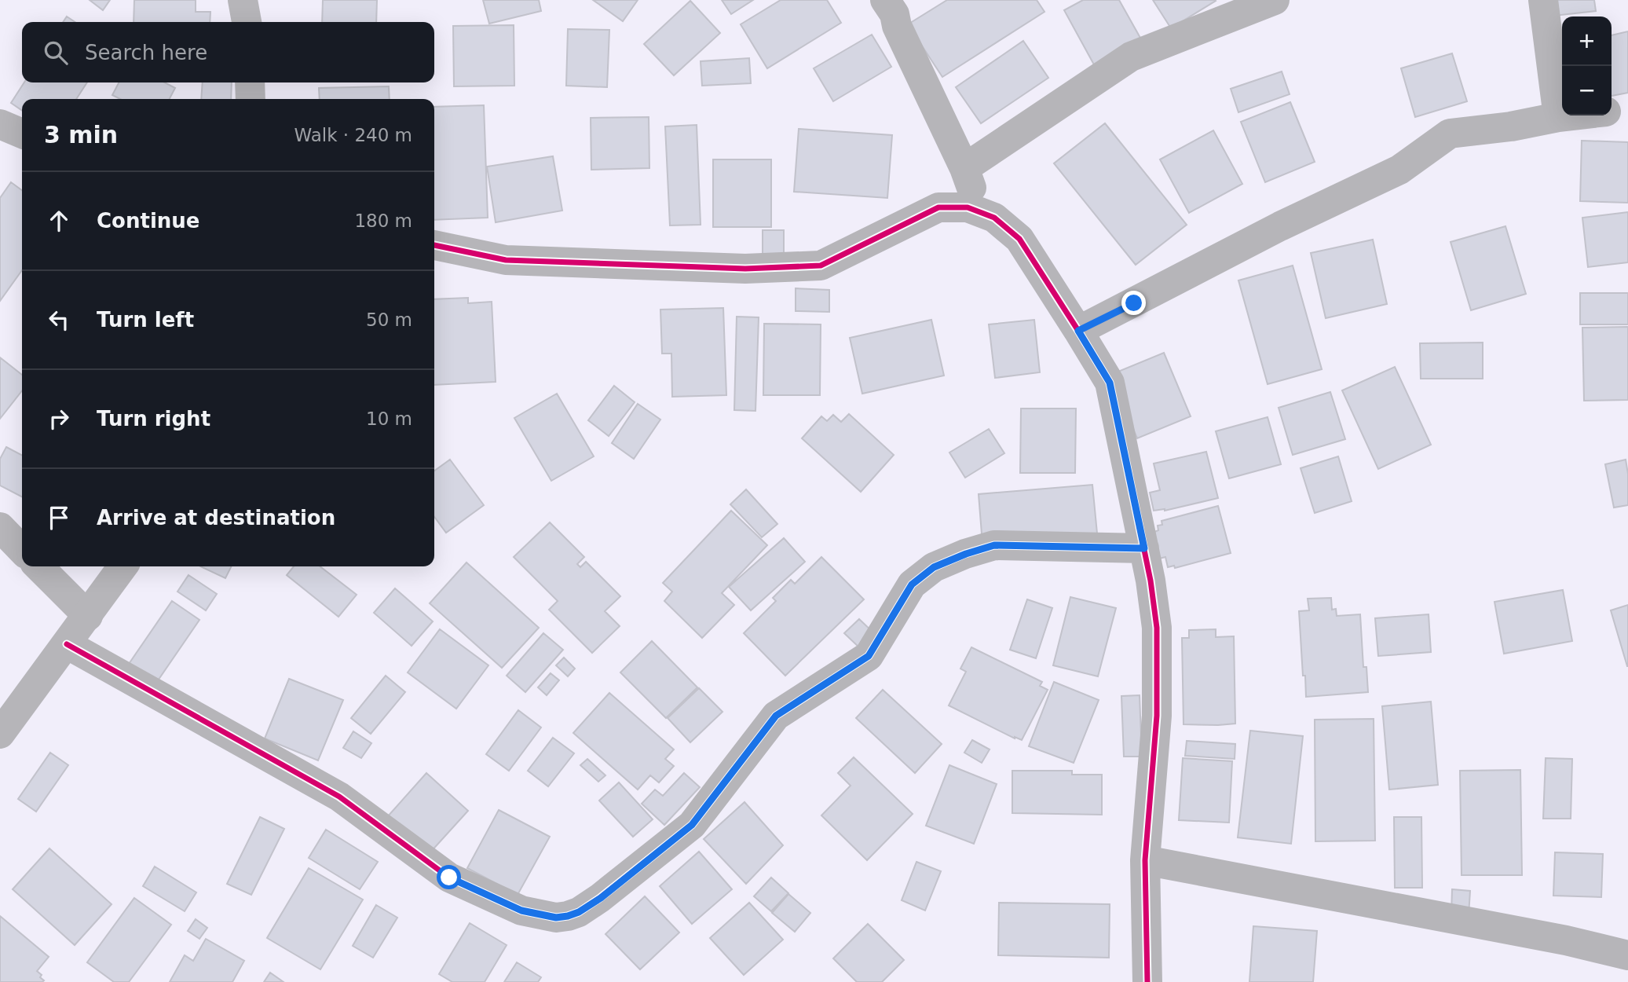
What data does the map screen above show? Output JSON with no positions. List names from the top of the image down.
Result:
{
  "page": {
    "map_buttons": ["+", "−"],
    "search": "Search here",
    "heading": ["3 min", "Walk · 240 m"],
    "list": [
      ["Continue", "180 m"],
      ["Turn left", "50 m"],
      ["Turn right", "10 m"],
      "Arrive at destination"
    ]
  }
}
